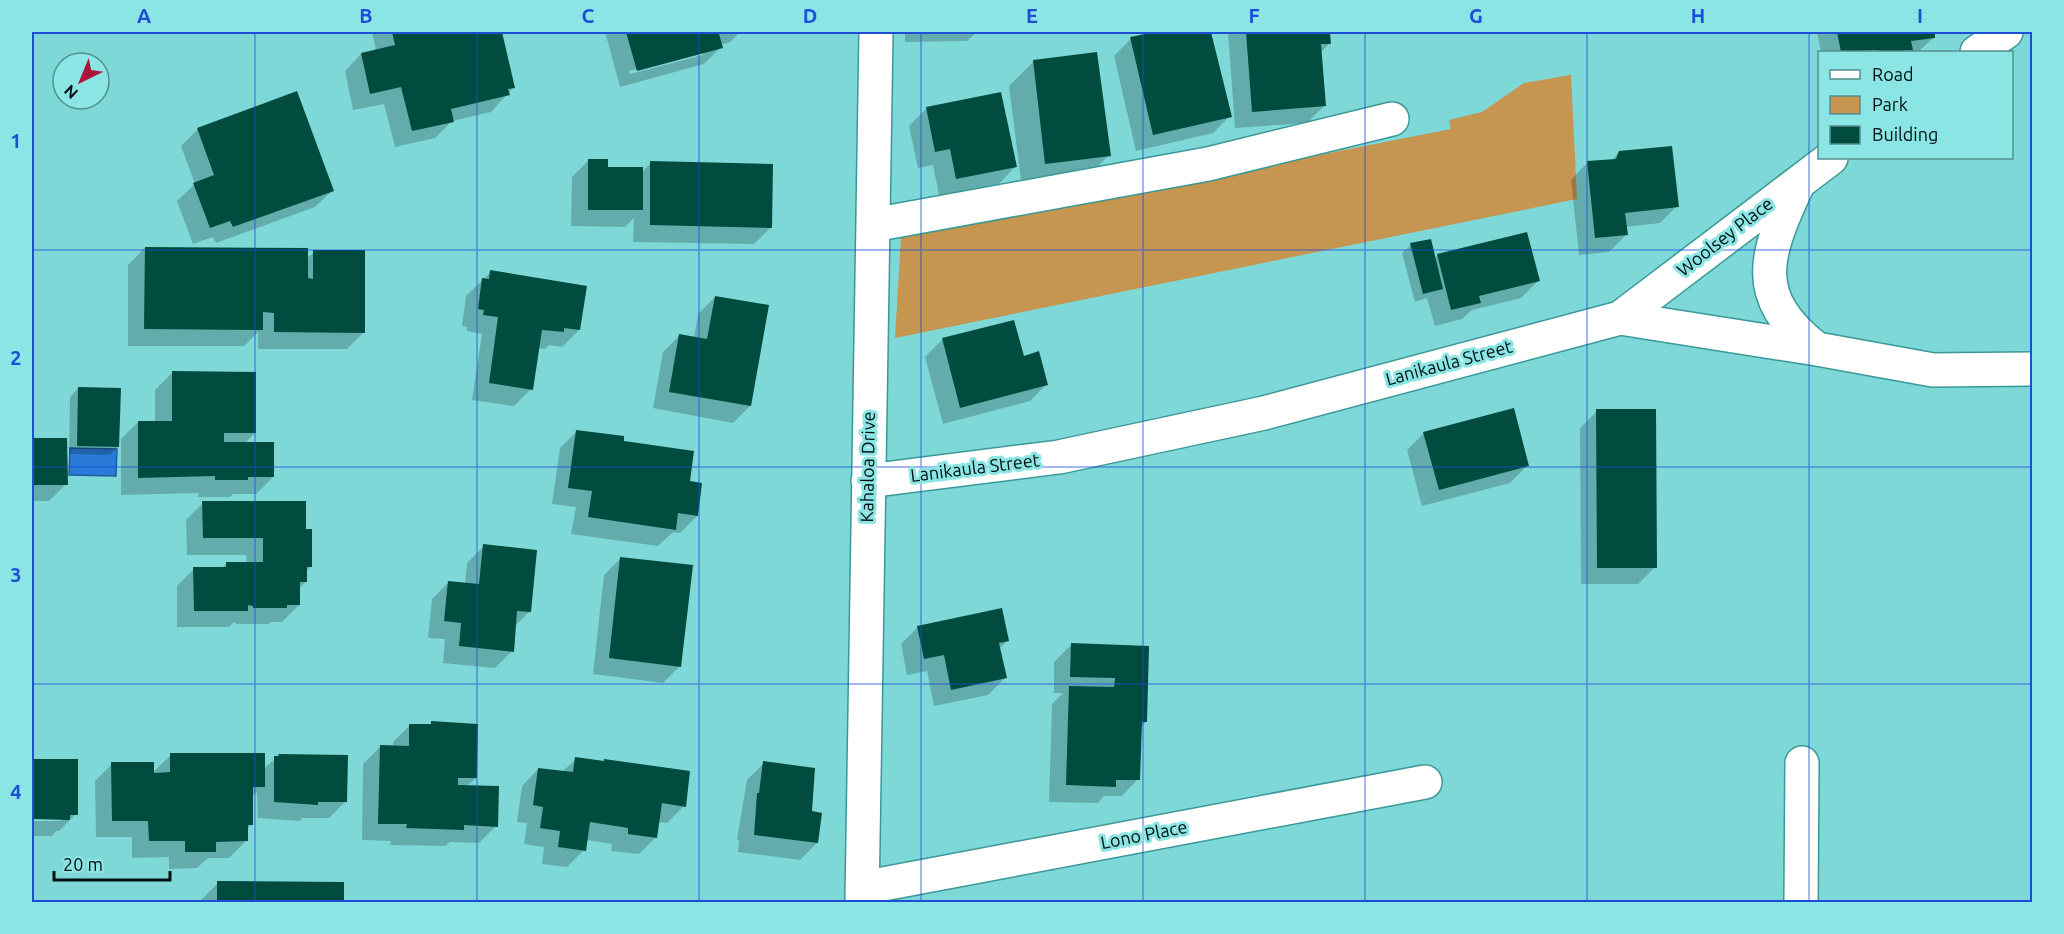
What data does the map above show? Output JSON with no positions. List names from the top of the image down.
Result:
{
  "streets": {
    "street": [
      "Woolsey Place",
      "Lanikaula Street",
      "Kahaloa Drive",
      "Lono Place"
    ]
  },
  "crossings": [
    ["Woolsey Place", "Lanikaula Street"],
    ["Lanikaula Street", "Kahaloa Drive"],
    ["Kahaloa Drive", "Lono Place"]
  ],
  "legend": ["Road", "Park", "Building"],
  "scale_bar": "20 m",
  "north": "bottom left",
  "grid": {
    "columns": [
      "A",
      "B",
      "C",
      "D",
      "E",
      "F",
      "G",
      "H",
      "I"
    ],
    "rows": [
      "1",
      "2",
      "3",
      "4"
    ]
  }
}
